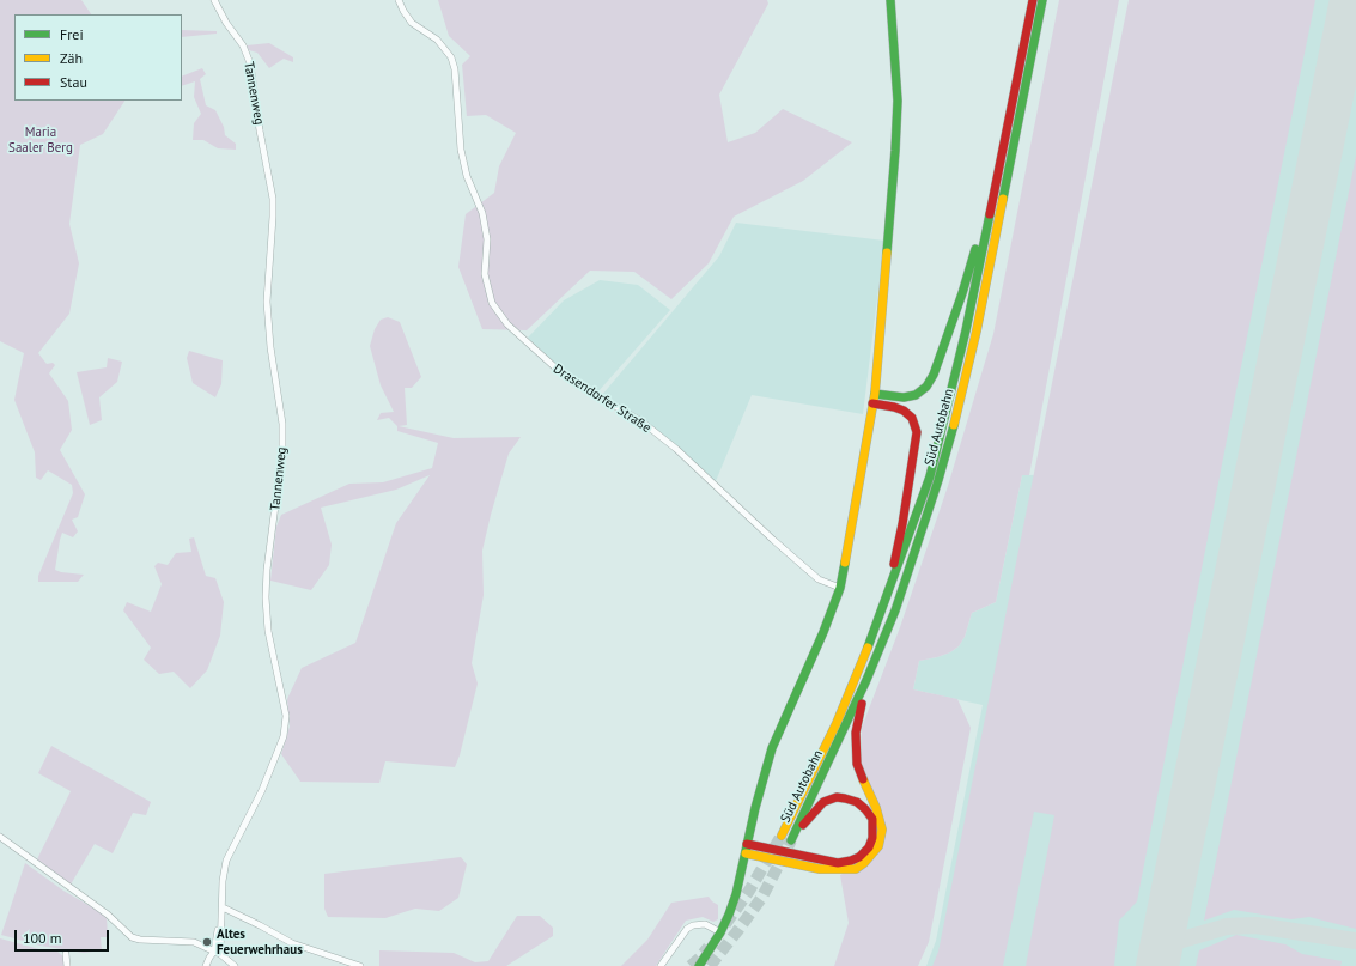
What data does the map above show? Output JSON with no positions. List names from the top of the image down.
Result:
{
  "streets": {
    "main road": ["Süd Autobahn"],
    "street": ["Tannenweg", "Drasendorfer Straße"]
  },
  "parks": ["Maria Saaler Berg"],
  "places": ["Altes Feuerwehrhaus"],
  "legend": ["Frei", "Zäh", "Stau"],
  "scale_bar": "100 m"
}
